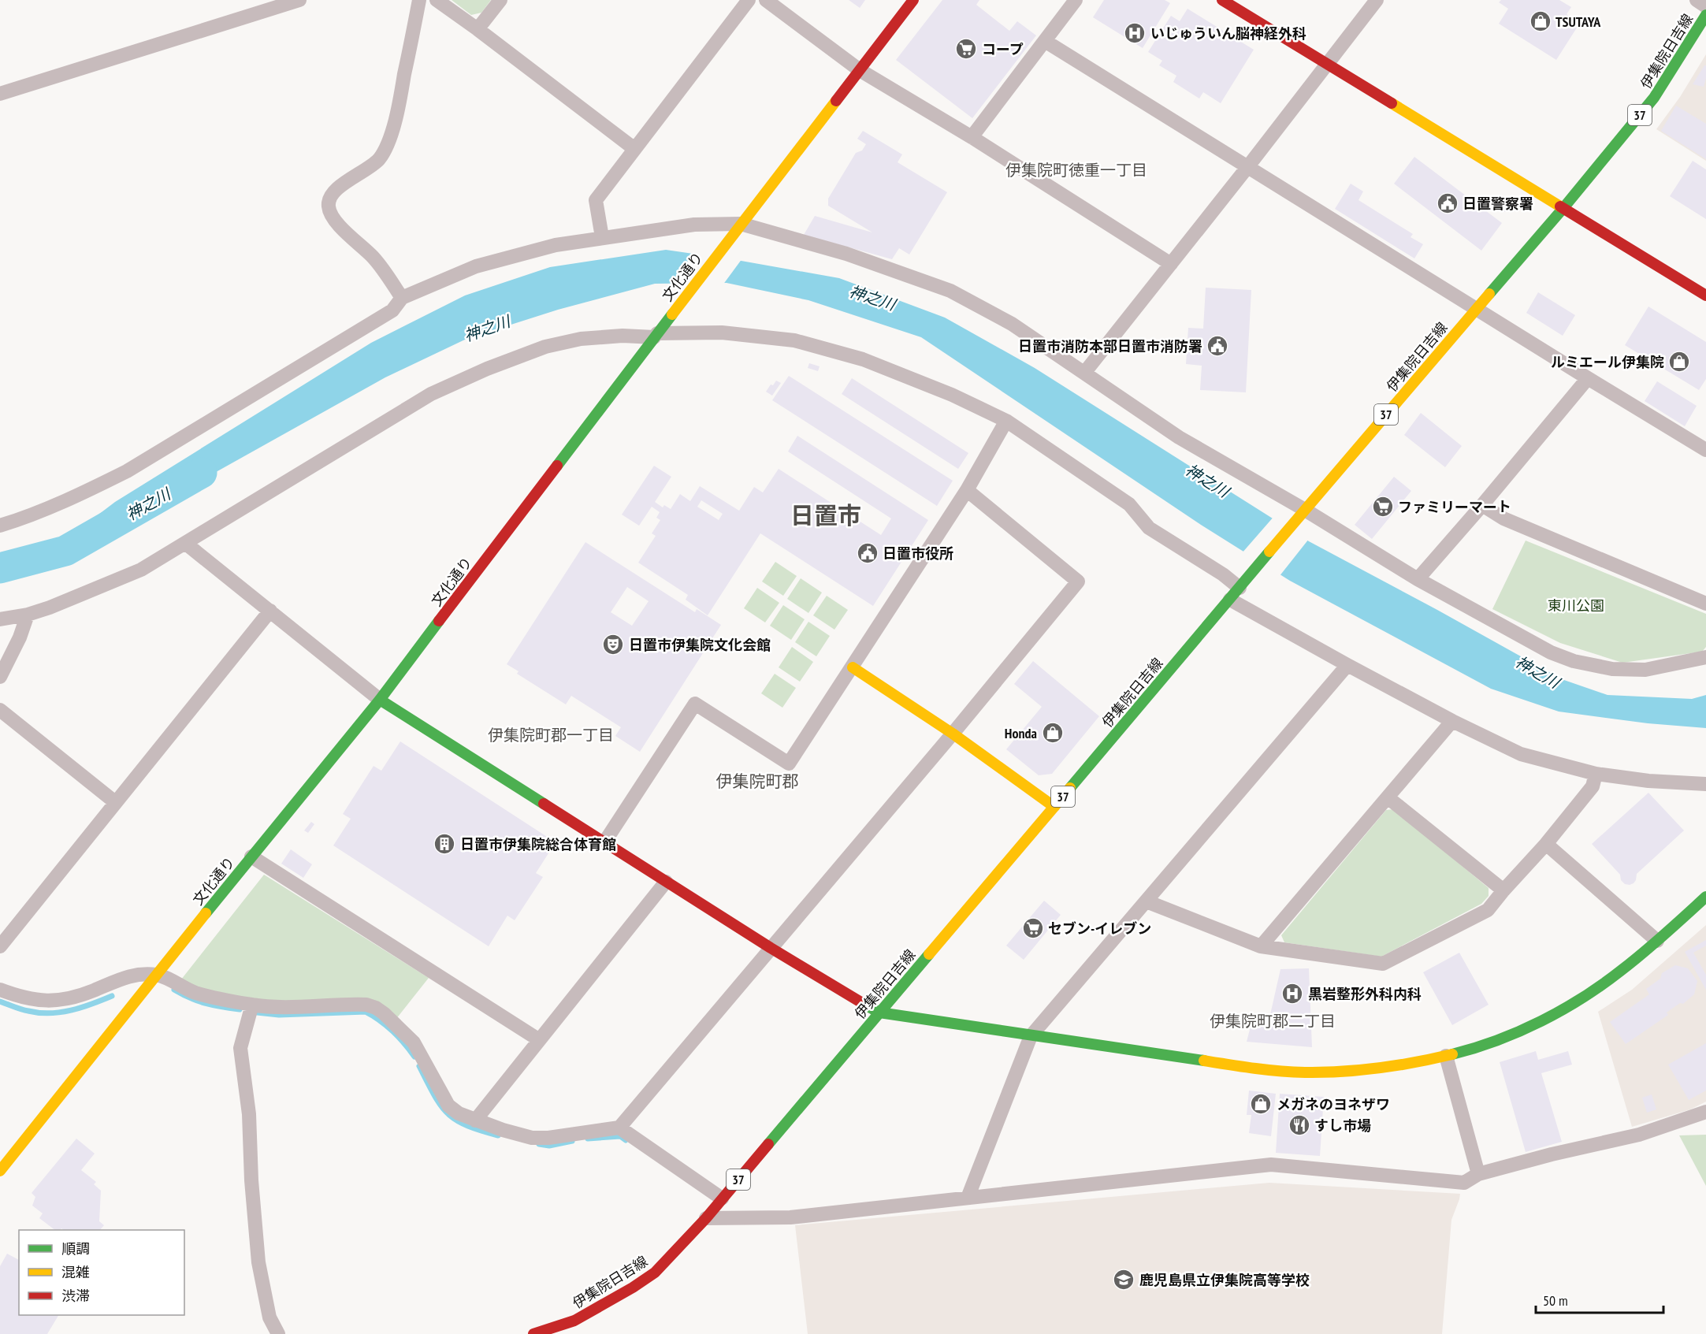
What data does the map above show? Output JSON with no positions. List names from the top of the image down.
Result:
{
  "streets": {
    "street": ["伊集院日吉線", "37", "文化通り"]
  },
  "districts": [
    "伊集院町徳重一丁目",
    "日置市",
    "伊集院町郡一丁目",
    "伊集院町郡",
    "伊集院町郡二丁目"
  ],
  "water": ["神之川"],
  "parks": ["東川公園"],
  "places": {
    "shop": [
      "TSUTAYA",
      "ルミエール伊集院",
      "Honda",
      "メガネのヨネザワ"
    ],
    "hospital": ["いじゅういん脳神経外科", "黒岩整形外科内科"],
    "supermarket": ["コープ", "ファミリーマート", "セブン-イレブン"],
    "public building": ["日置警察署", "日置市消防本部日置市消防署", "日置市役所"],
    "theatre": ["日置市伊集院文化会館"],
    "building": ["日置市伊集院総合体育館"],
    "restaurant": ["すし市場"],
    "school or university": ["鹿児島県立伊集院高等学校"]
  },
  "legend": ["順調", "混雑", "渋滞"],
  "scale_bar": "50 m"
}
